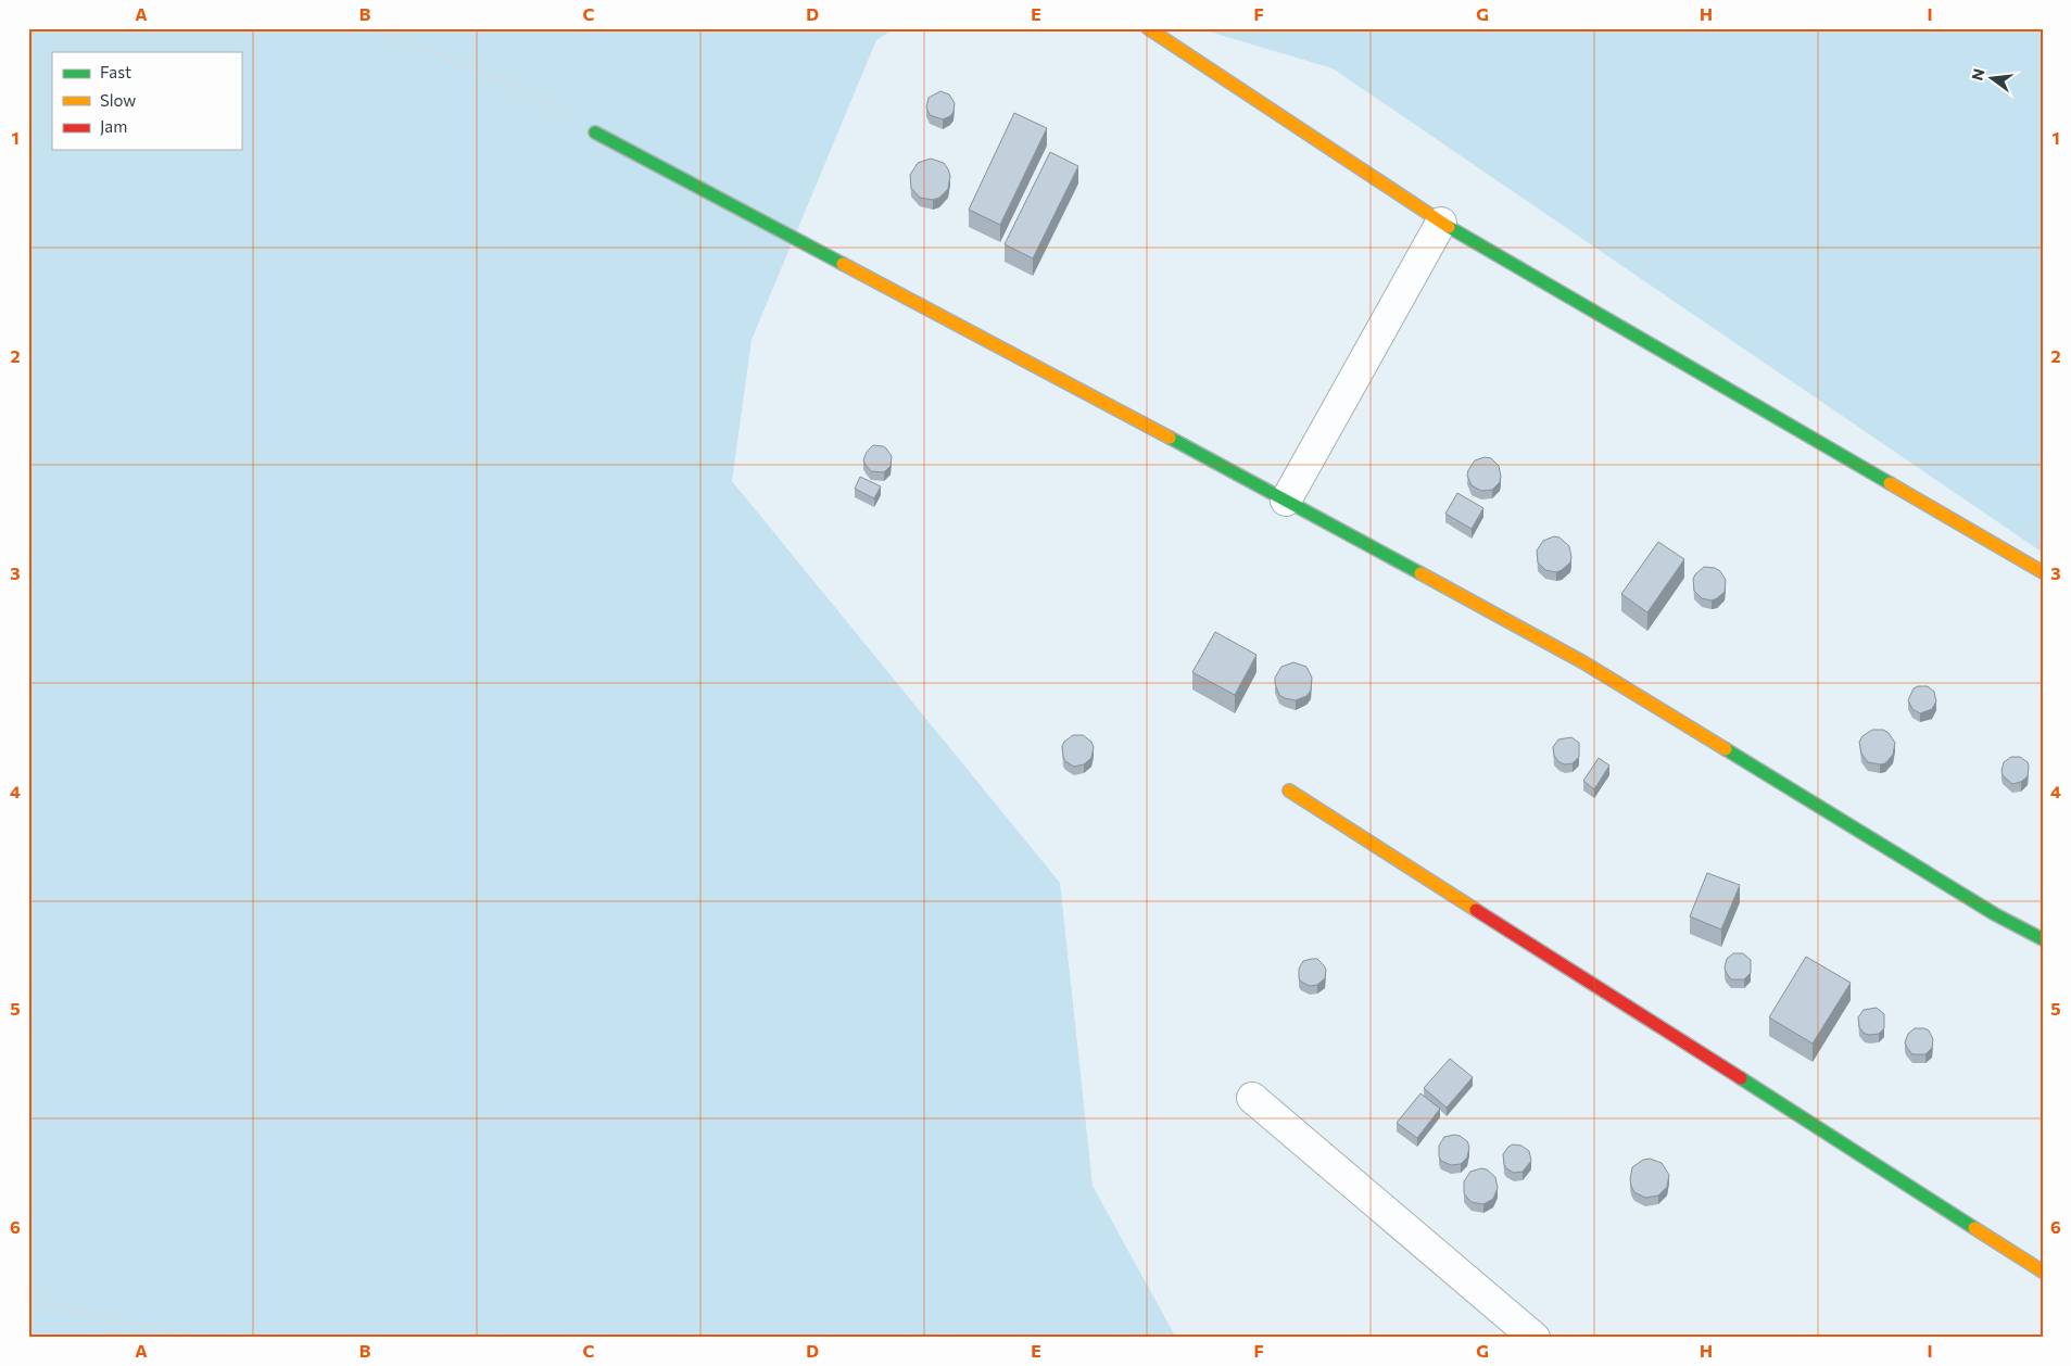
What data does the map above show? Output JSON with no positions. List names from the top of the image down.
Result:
{
  "legend": ["Fast", "Slow", "Jam"],
  "north": "left",
  "grid": {
    "columns": [
      "A",
      "B",
      "C",
      "D",
      "E",
      "F",
      "G",
      "H",
      "I"
    ],
    "rows": [
      "1",
      "2",
      "3",
      "4",
      "5",
      "6"
    ]
  }
}
